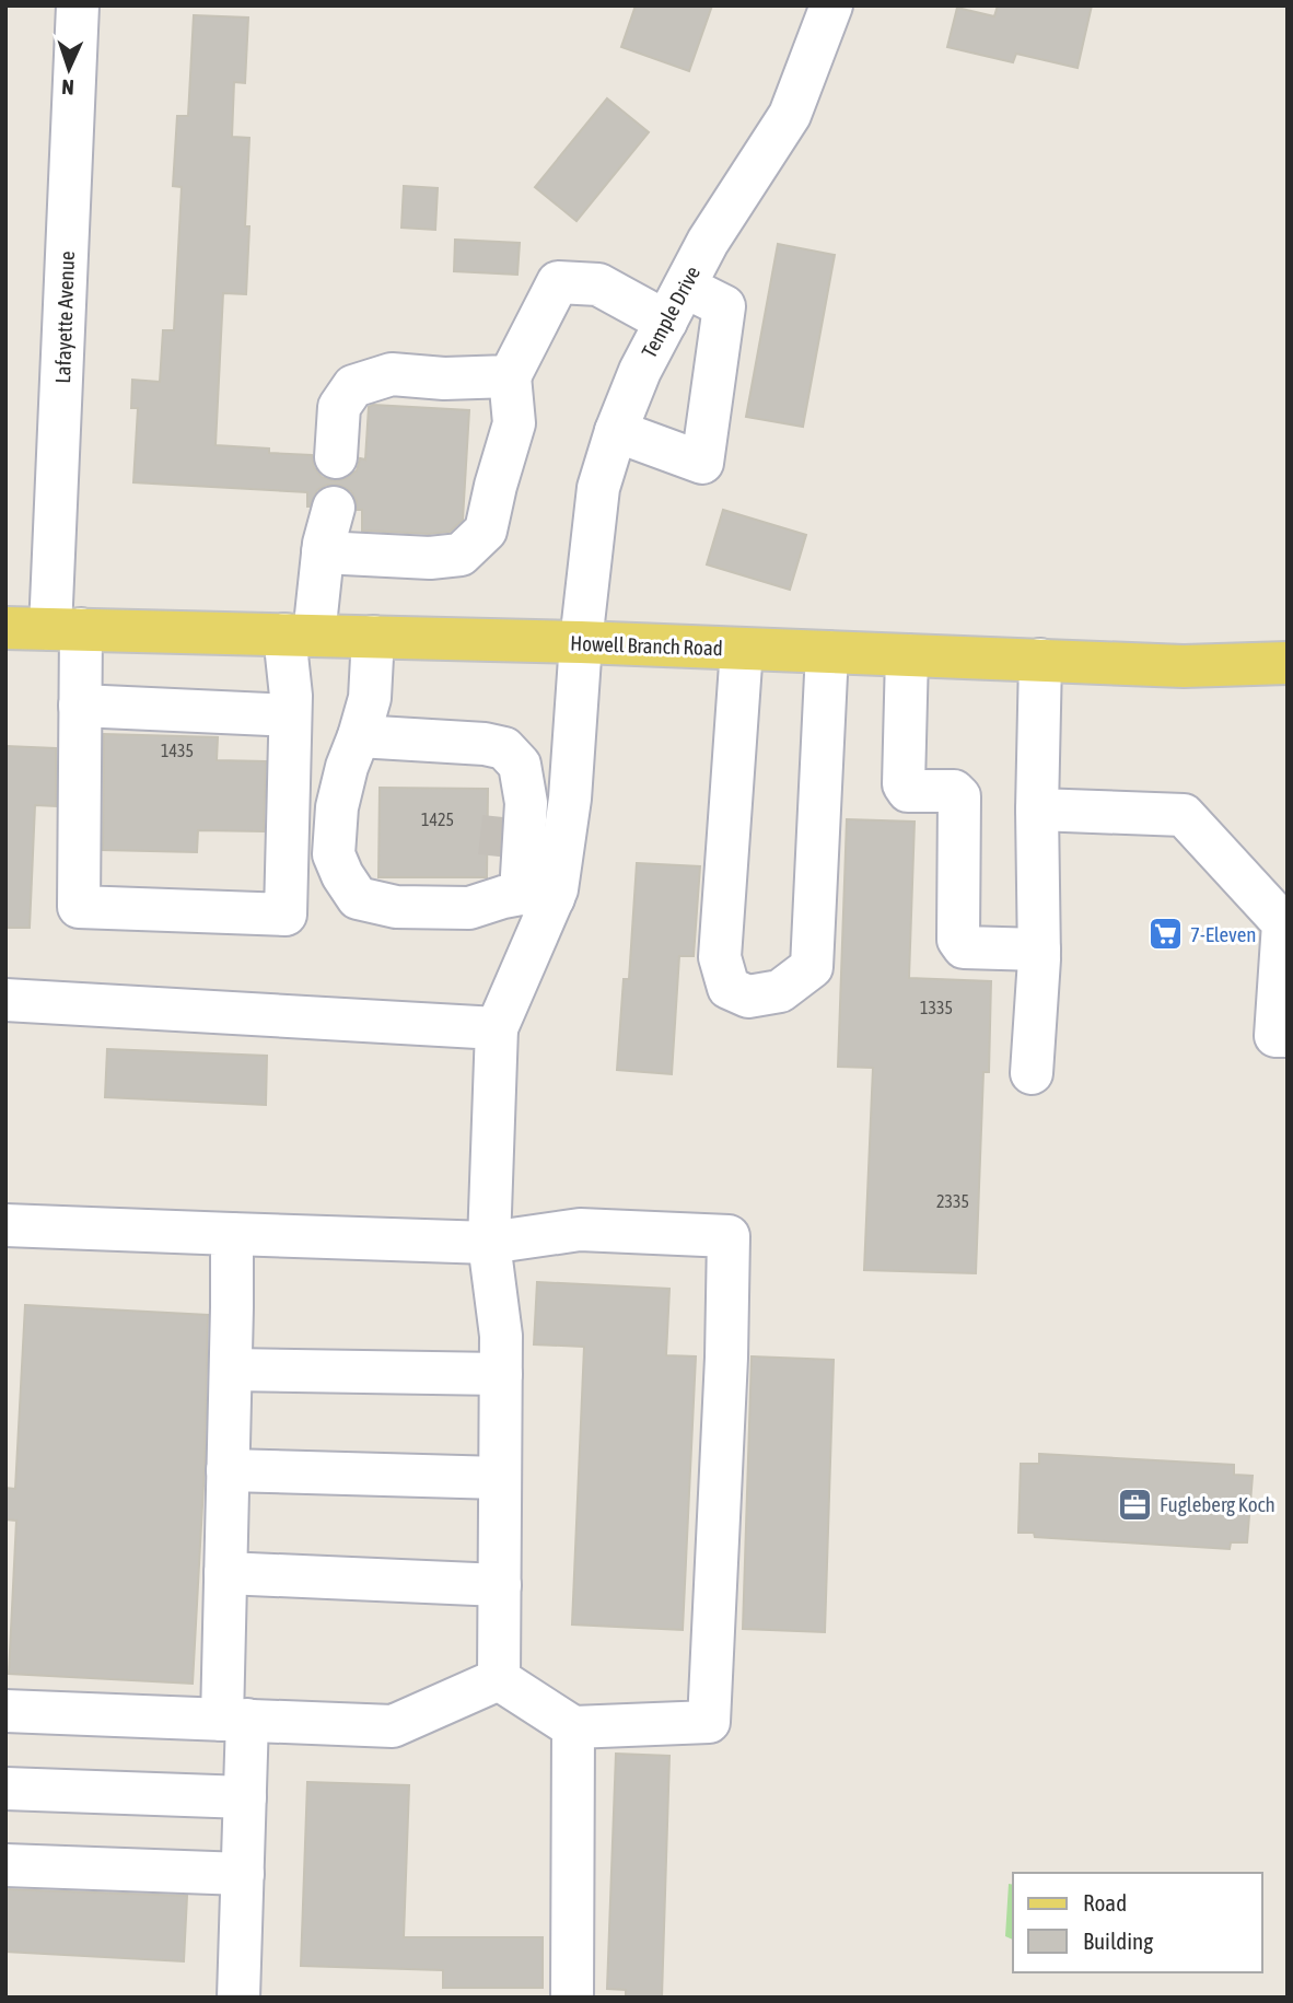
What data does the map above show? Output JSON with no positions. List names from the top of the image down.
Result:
{
  "streets": {
    "main road": ["Howell Branch Road"],
    "street": ["Temple Drive", "Lafayette Avenue"]
  },
  "crossings": [
    ["Temple Drive", "Howell Branch Road"],
    ["Lafayette Avenue", "Howell Branch Road"]
  ],
  "places": {
    "supermarket": ["7-Eleven"],
    "office": ["Fugleberg Koch"]
  },
  "house_numbers": [
    "1435",
    "1425",
    "1335",
    "2335"
  ],
  "legend": ["Road", "Building"],
  "north": "bottom"
}
